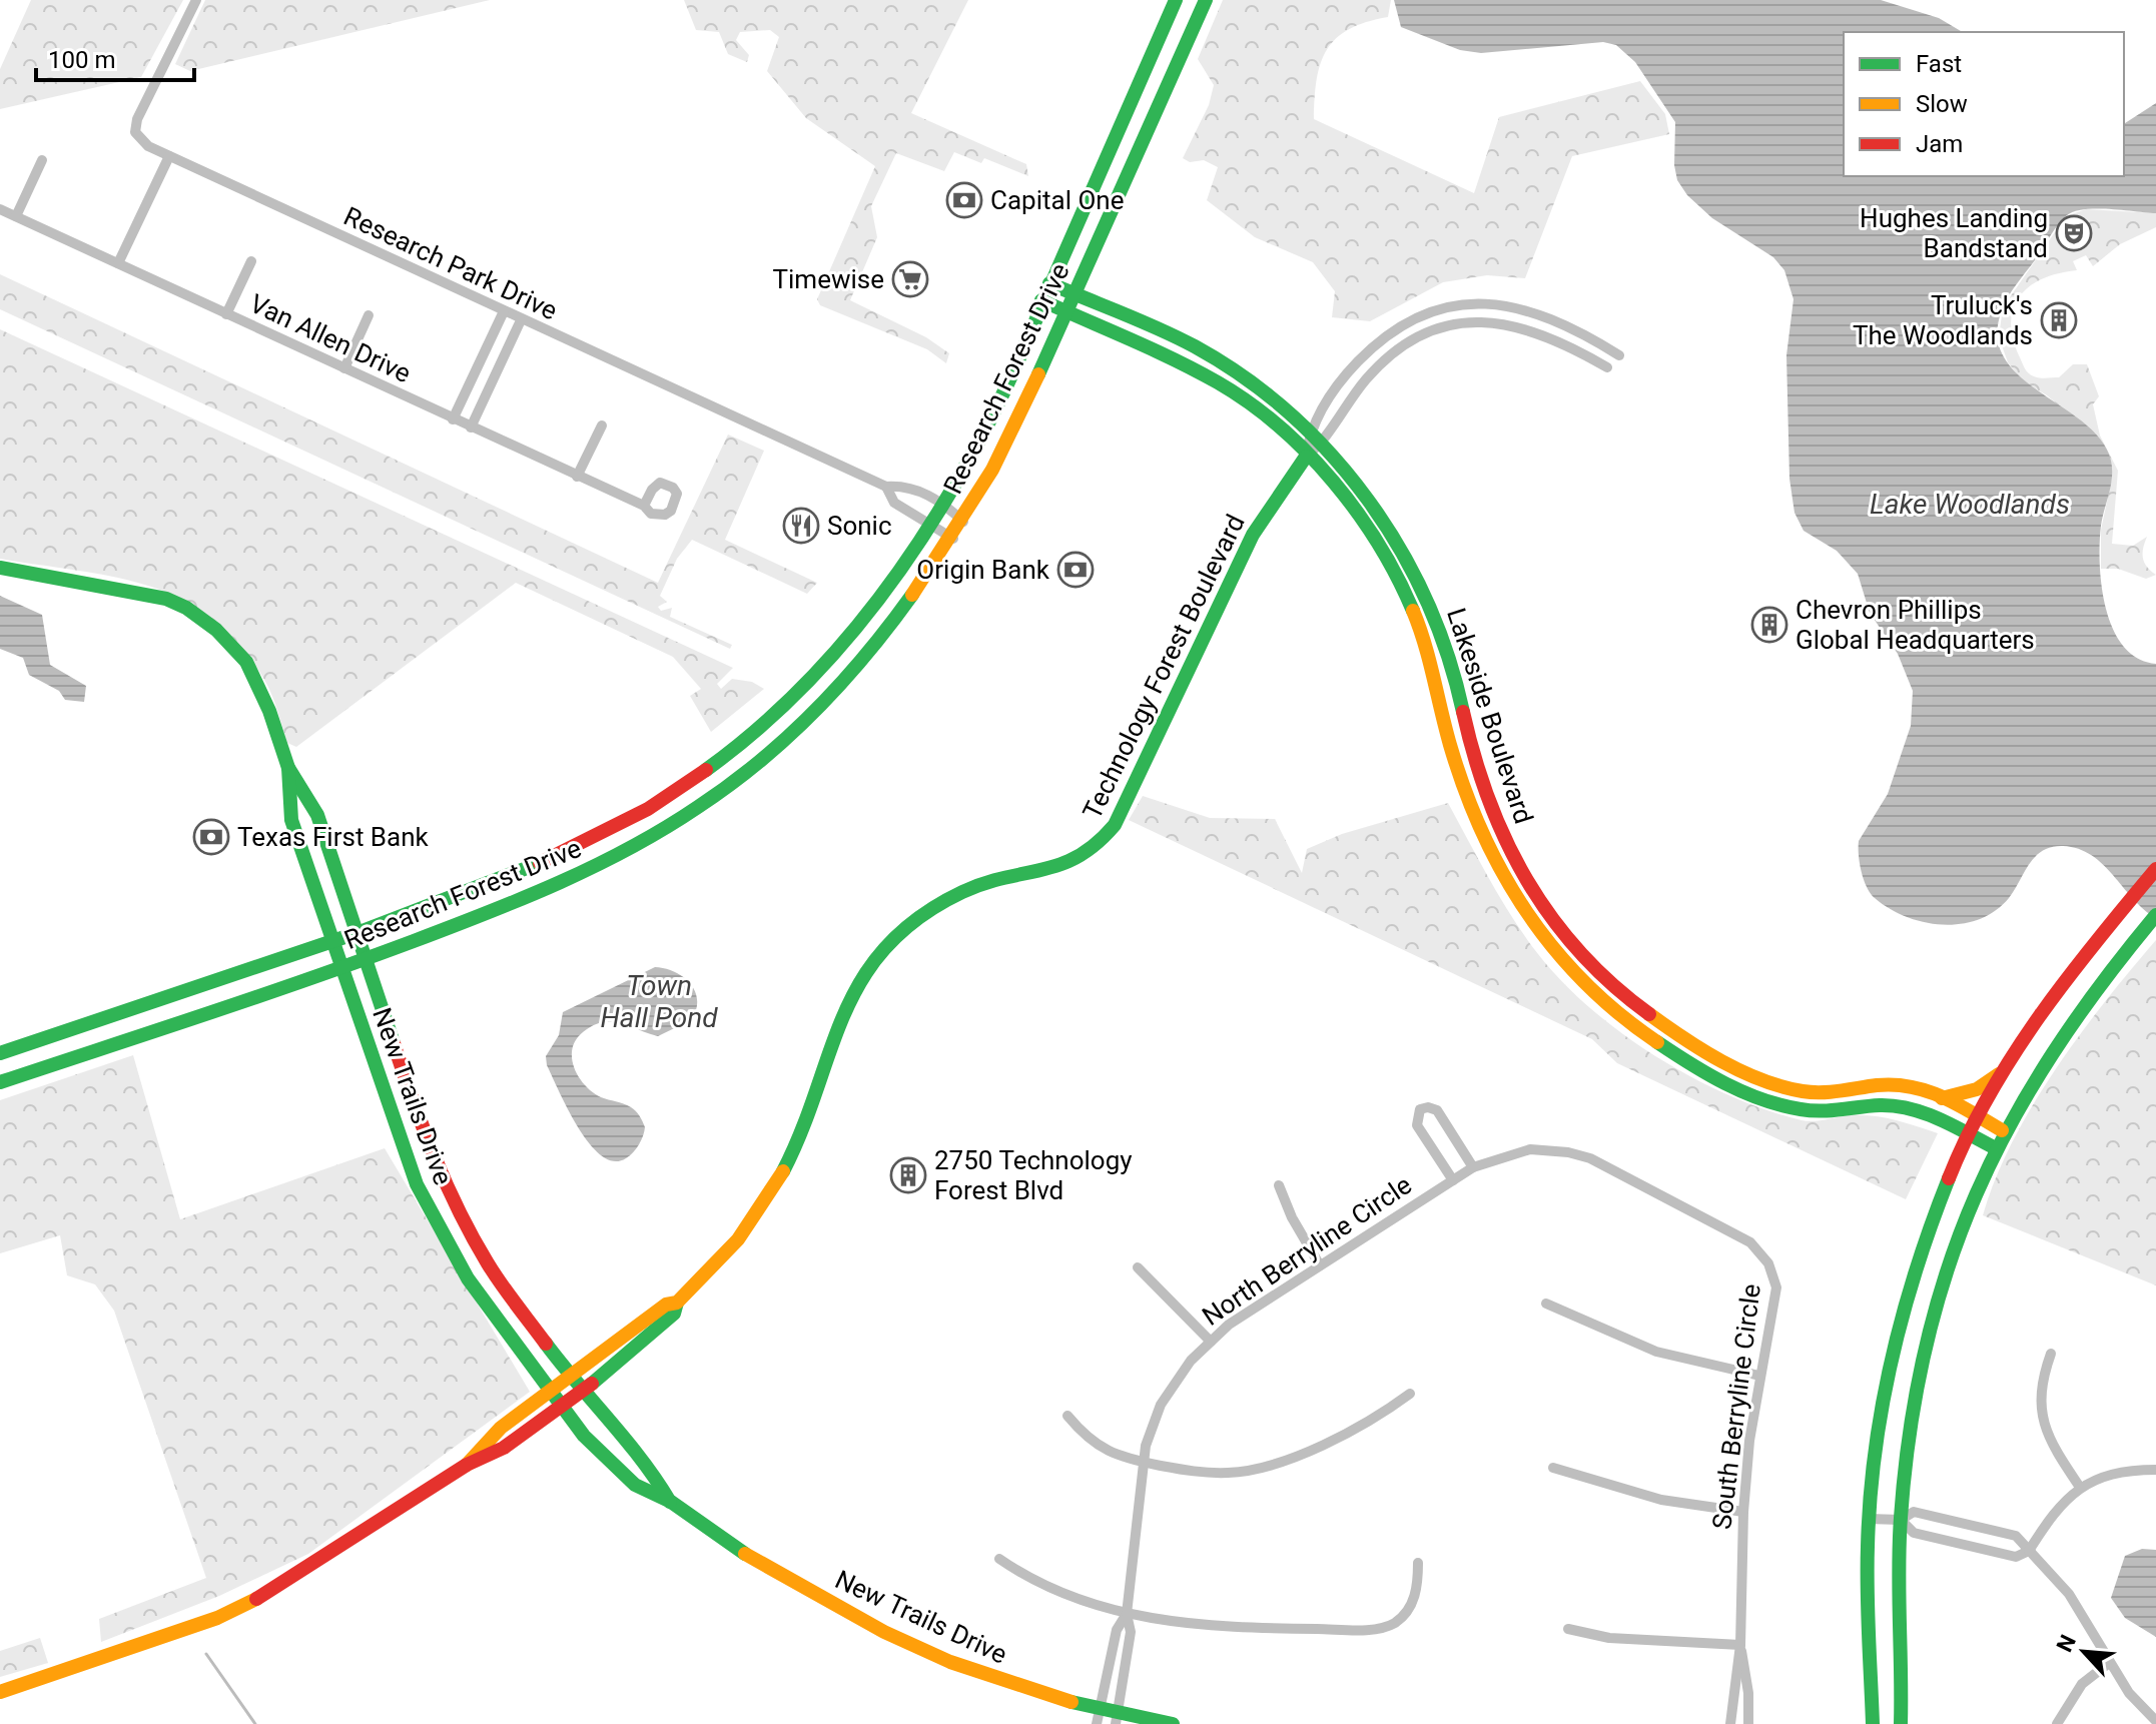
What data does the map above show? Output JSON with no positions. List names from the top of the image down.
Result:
{
  "streets": {
    "street": [
      "Research Park Drive",
      "Van Allen Drive",
      "Research Forest Drive",
      "Technology Forest Boulevard",
      "Lakeside Boulevard",
      "New Trails Drive",
      "North Berryline Circle",
      "South Berryline Circle"
    ]
  },
  "crossings": [
    ["Research Park Drive", "Research Forest Drive"],
    ["Research Forest Drive", "Lakeside Boulevard"],
    ["Research Forest Drive", "New Trails Drive"],
    ["Technology Forest Boulevard", "Lakeside Boulevard"],
    ["Technology Forest Boulevard", "New Trails Drive"],
    ["New Trails Drive", "North Berryline Circle"],
    ["North Berryline Circle", "South Berryline Circle"]
  ],
  "water": ["Lake Woodlands", "Town Hall Pond"],
  "places": {
    "bank": ["Capital One", "Origin Bank", "Texas First Bank"],
    "theatre": ["Hughes Landing Bandstand"],
    "supermarket": ["Timewise"],
    "building": ["Truluck's The Woodlands", "Chevron Phillips Global Headquarters", "2750 Technology Forest Blvd"],
    "restaurant": ["Sonic"]
  },
  "legend": ["Fast", "Slow", "Jam"],
  "scale_bar": "100 m",
  "north": "top left"
}
